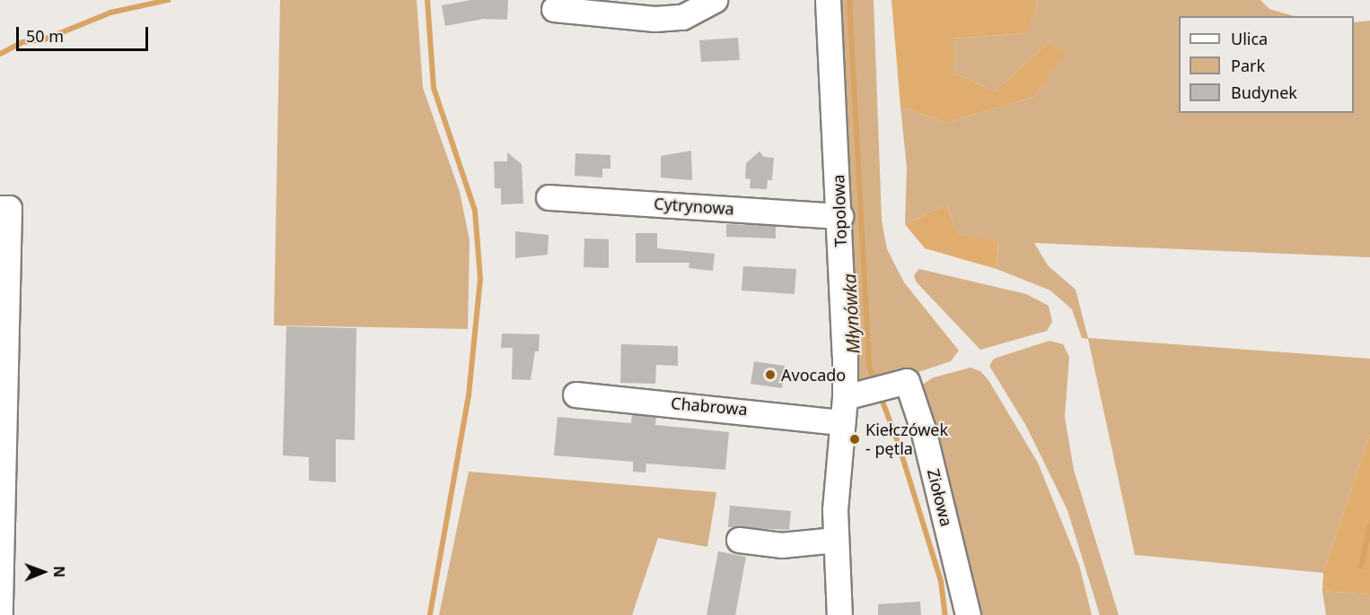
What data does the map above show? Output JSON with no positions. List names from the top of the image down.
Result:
{
  "streets": {
    "street": [
      "Cytrynowa",
      "Topolowa",
      "Chabrowa",
      "Ziołowa"
    ]
  },
  "crossings": [
    ["Cytrynowa", "Topolowa"],
    ["Topolowa", "Chabrowa"],
    ["Topolowa", "Ziołowa"]
  ],
  "water": ["Młynówka"],
  "places": ["Avocado", "Kiełczówek - pętla"],
  "legend": ["Ulica", "Park", "Budynek"],
  "scale_bar": "50 m",
  "north": "right"
}
